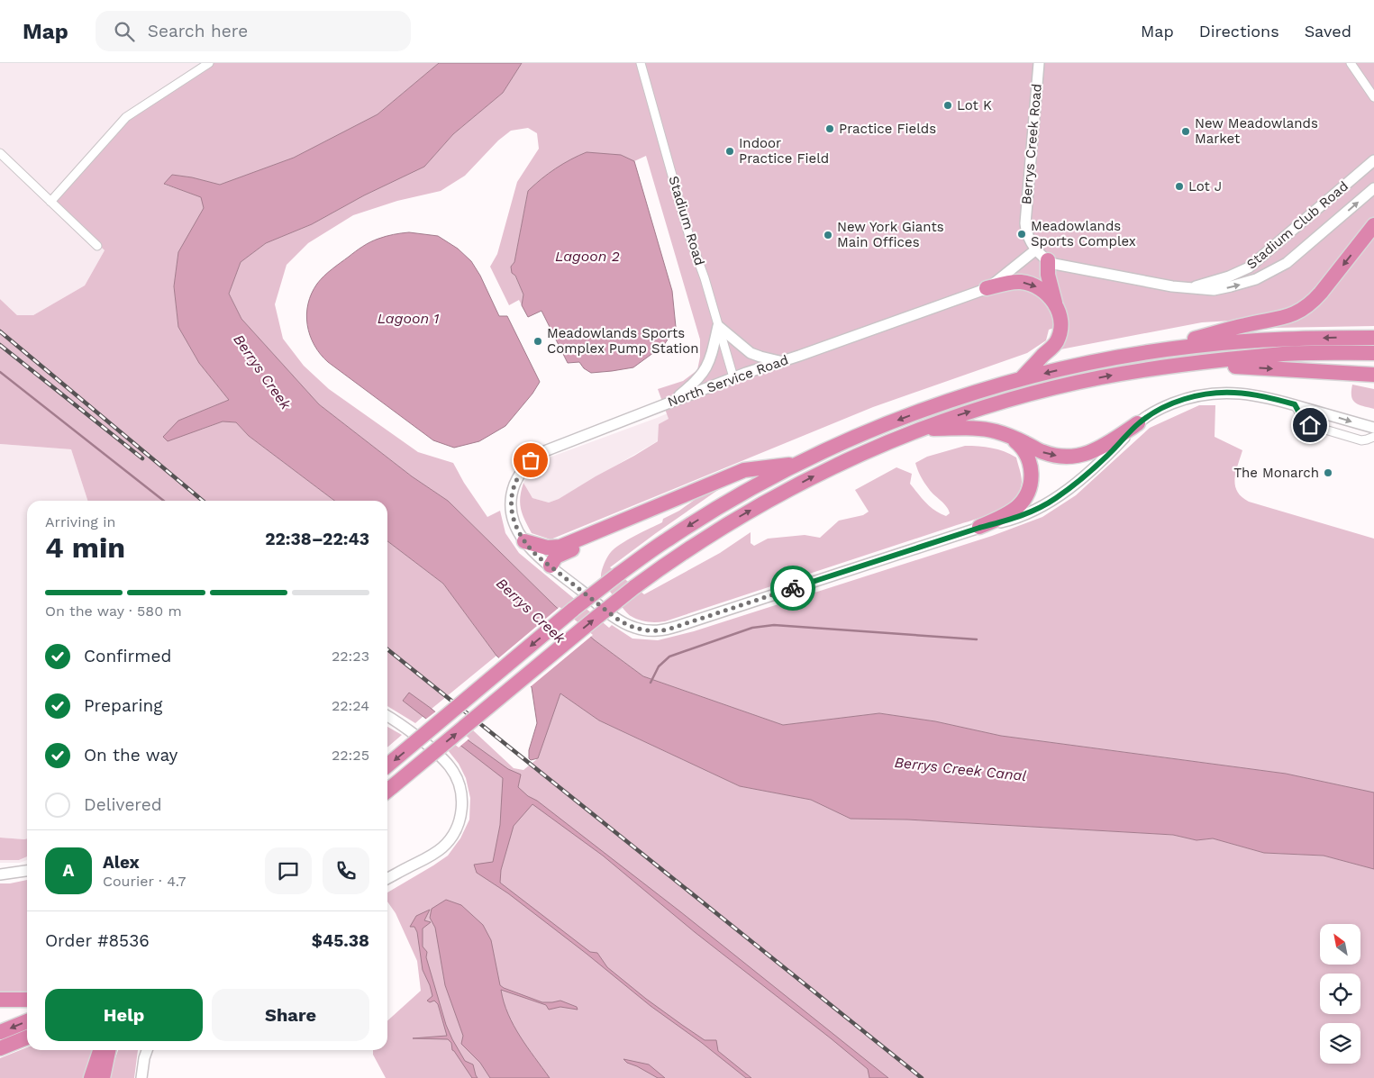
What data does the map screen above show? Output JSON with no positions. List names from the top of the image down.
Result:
{
  "streets": {
    "street": [
      "Berrys Creek Road",
      "Stadium Road",
      "Stadium Club Road",
      "North Service Road"
    ]
  },
  "crossings": [
    ["Berrys Creek Road", "Stadium Club Road"],
    ["Berrys Creek Road", "North Service Road"],
    ["Stadium Road", "North Service Road"],
    ["Stadium Club Road", "North Service Road"]
  ],
  "water": [
    "Lagoon 2",
    "Lagoon 1",
    "Berrys Creek",
    "Berrys Creek Canal"
  ],
  "places": [
    "Lot K",
    "Practice Fields",
    "New Meadowlands Market",
    "Indoor Practice Field",
    "Lot J",
    "Meadowlands Sports Complex",
    "New York Giants Main Offices",
    "Meadowlands Sports Complex Pump Station",
    "The Monarch"
  ],
  "north": "top left",
  "page": {
    "header": "Map",
    "search": "Search here",
    "nav": ["Map", "Directions", "Saved"],
    "heading": ["4 min", "Arriving in", "22:38–22:43"],
    "panel": [
      "Alex",
      "Courier · 4.7",
      "Order #8536",
      "$45.38"
    ],
    "bar": "On the way · 580 m",
    "list": [
      ["Confirmed", "22:23"],
      ["Preparing", "22:24"],
      ["On the way", "22:25"],
      "Delivered"
    ],
    "round": "A",
    "buttons": ["Help", "Share"]
  }
}
